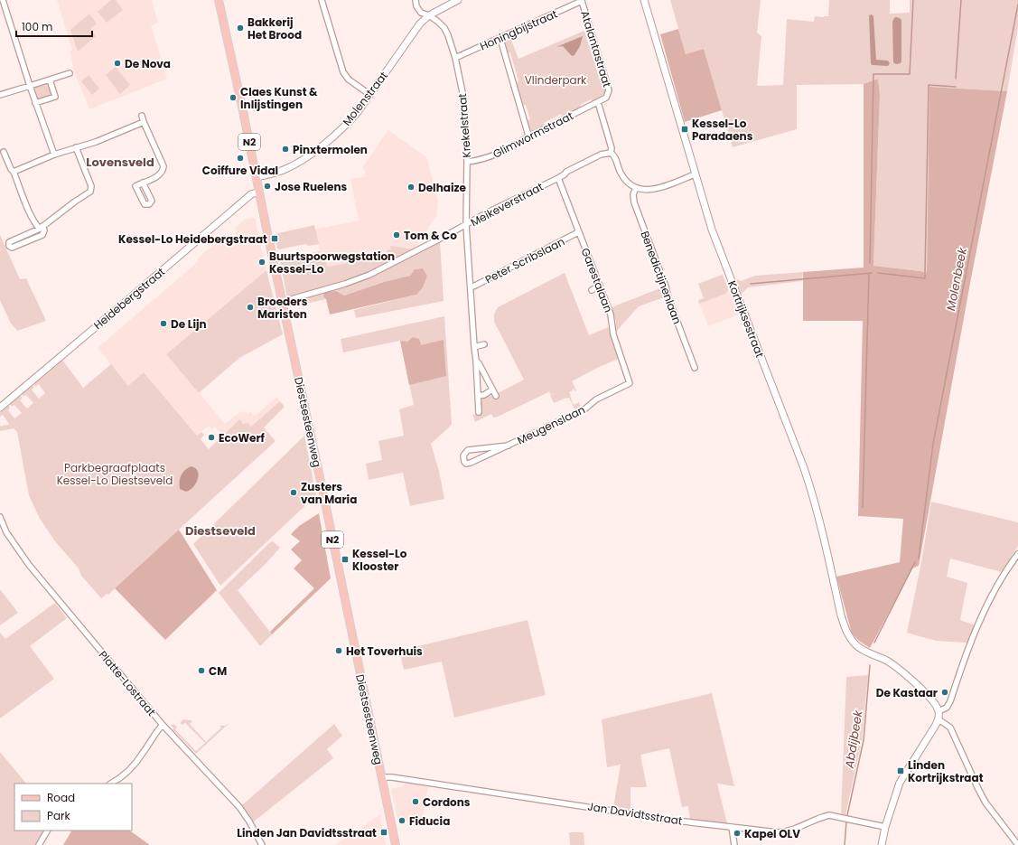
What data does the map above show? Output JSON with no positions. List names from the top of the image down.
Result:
{
  "streets": {
    "main road": ["N2", "Diestsesteenweg"],
    "street": [
      "Honingbijstraat",
      "Atalantastraat",
      "Molenstraat",
      "Krekelstraat",
      "Glimwormstraat",
      "Meikeverstraat",
      "Peter Scribslaan",
      "Benedictijnenlaan",
      "Garestalaan",
      "Heidebergstraat",
      "Kortrijksestraat",
      "Meugenslaan",
      "Platte-Lostraat",
      "Jan Davidtsstraat"
    ]
  },
  "crossings": [
    ["Honingbijstraat", "Atalantastraat"],
    ["Honingbijstraat", "Krekelstraat"],
    ["Atalantastraat", "Glimwormstraat"],
    ["Atalantastraat", "Meikeverstraat"],
    ["Atalantastraat", "Benedictijnenlaan"],
    ["Molenstraat", "Krekelstraat"],
    ["Molenstraat", "Diestsesteenweg"],
    ["Krekelstraat", "Glimwormstraat"],
    ["Krekelstraat", "Meikeverstraat"],
    ["Krekelstraat", "Peter Scribslaan"],
    ["Meikeverstraat", "Garestalaan"],
    ["Meikeverstraat", "Diestsesteenweg"],
    ["Peter Scribslaan", "Garestalaan"],
    ["Garestalaan", "Meugenslaan"],
    ["Heidebergstraat", "Diestsesteenweg"],
    ["Diestsesteenweg", "Jan Davidtsstraat"]
  ],
  "districts": ["Lovensveld", "Diestseveld"],
  "water": ["Molenbeek", "Abdijbeek"],
  "parks": ["Vlinderpark", "Parkbegraafplaats Kessel-Lo Diestseveld"],
  "places": {
    "other": [
      "Bakkerij Het Brood",
      "De Nova",
      "Claes Kunst & Inlijstingen",
      "Pinxtermolen",
      "Coiffure Vidal",
      "Jose Ruelens",
      "Delhaize",
      "Tom & Co",
      "Buurtspoorwegstation Kessel-Lo",
      "Broeders Maristen",
      "De Lijn",
      "EcoWerf",
      "Zusters van Maria",
      "Het Toverhuis",
      "CM",
      "De Kastaar",
      "Cordons",
      "Fiducia",
      "Kapel OLV"
    ],
    "transit": [
      "Kessel-Lo Paradaens",
      "Kessel-Lo Heidebergstraat",
      "Kessel-Lo Klooster",
      "Linden Kortrijkstraat",
      "Linden Jan Davidtsstraat"
    ]
  },
  "legend": ["Road", "Park"],
  "scale_bar": "100 m"
}
